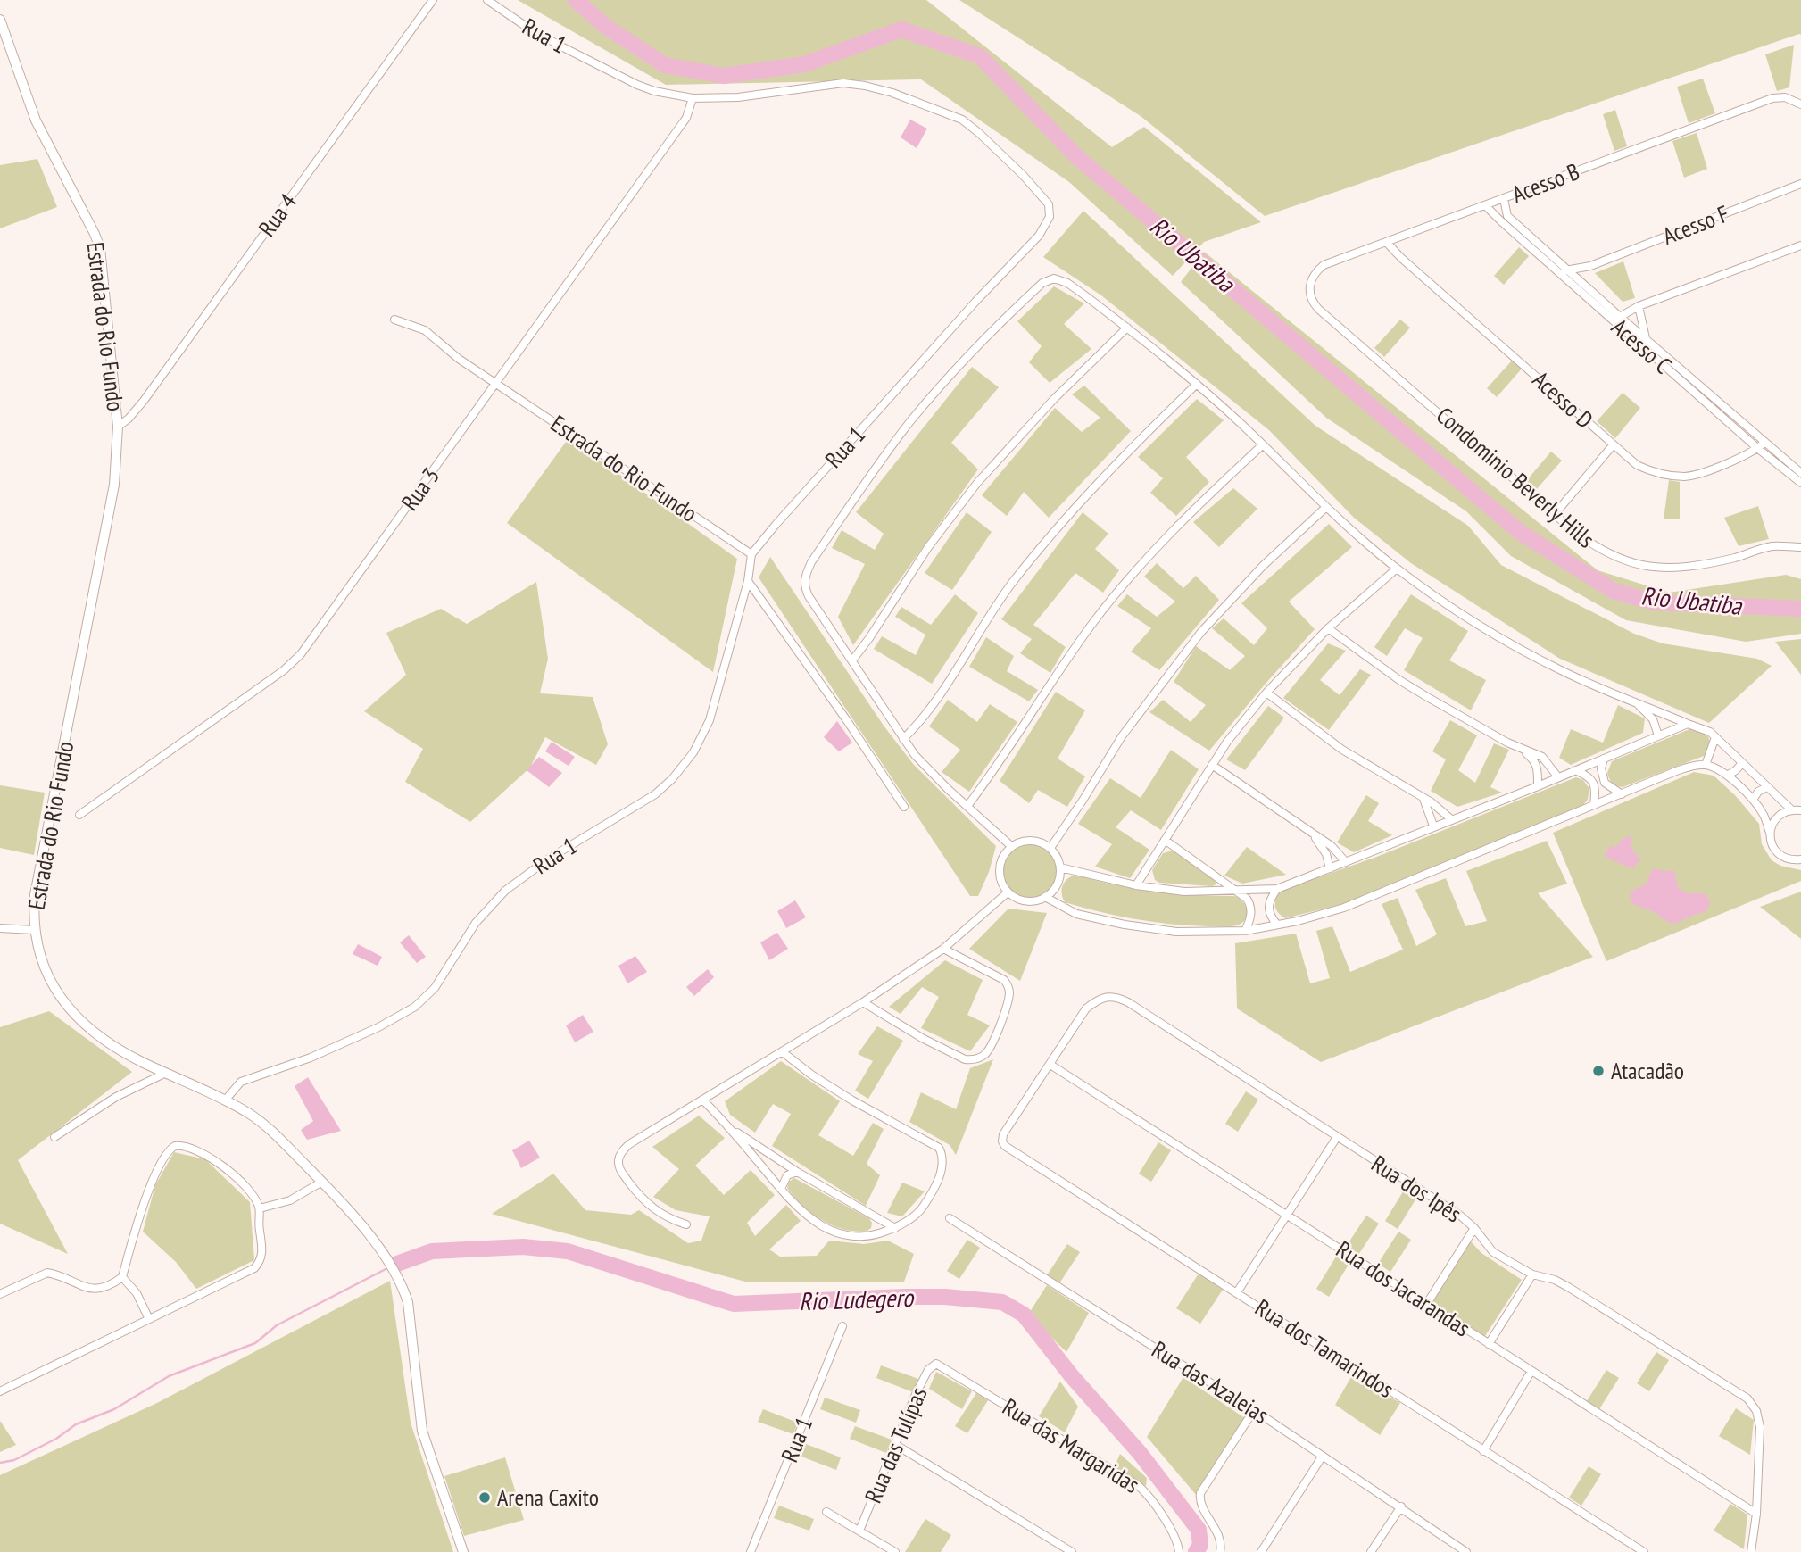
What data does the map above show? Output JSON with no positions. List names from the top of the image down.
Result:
{
  "streets": {
    "street": [
      "Rua 1",
      "Acesso B",
      "Rua 4",
      "Acesso F",
      "Estrada do Rio Fundo",
      "Acesso C",
      "Acesso D",
      "Condominio Beverly Hills",
      "Rua 3",
      "Rua dos Ipês",
      "Rua dos Jacarandas",
      "Rua dos Tamarindos",
      "Rua das Azaleias",
      "Rua das Tulípas",
      "Rua das Margaridas"
    ]
  },
  "crossings": [
    ["Rua 1", "Estrada do Rio Fundo"],
    ["Rua 1", "Rua 3"],
    ["Acesso B", "Acesso C"],
    ["Acesso B", "Acesso D"],
    ["Acesso B", "Condominio Beverly Hills"],
    ["Rua 4", "Estrada do Rio Fundo"],
    ["Acesso F", "Acesso C"],
    ["Estrada do Rio Fundo", "Rua 3"],
    ["Acesso C", "Acesso D"],
    ["Rua dos Ipês", "Rua dos Jacarandas"],
    ["Rua dos Ipês", "Rua dos Tamarindos"],
    ["Rua das Tulípas", "Rua das Margaridas"]
  ],
  "water": ["Rio Ubatiba", "Rio Ludegero"],
  "places": ["Atacadão", "Arena Caxito"]
}
